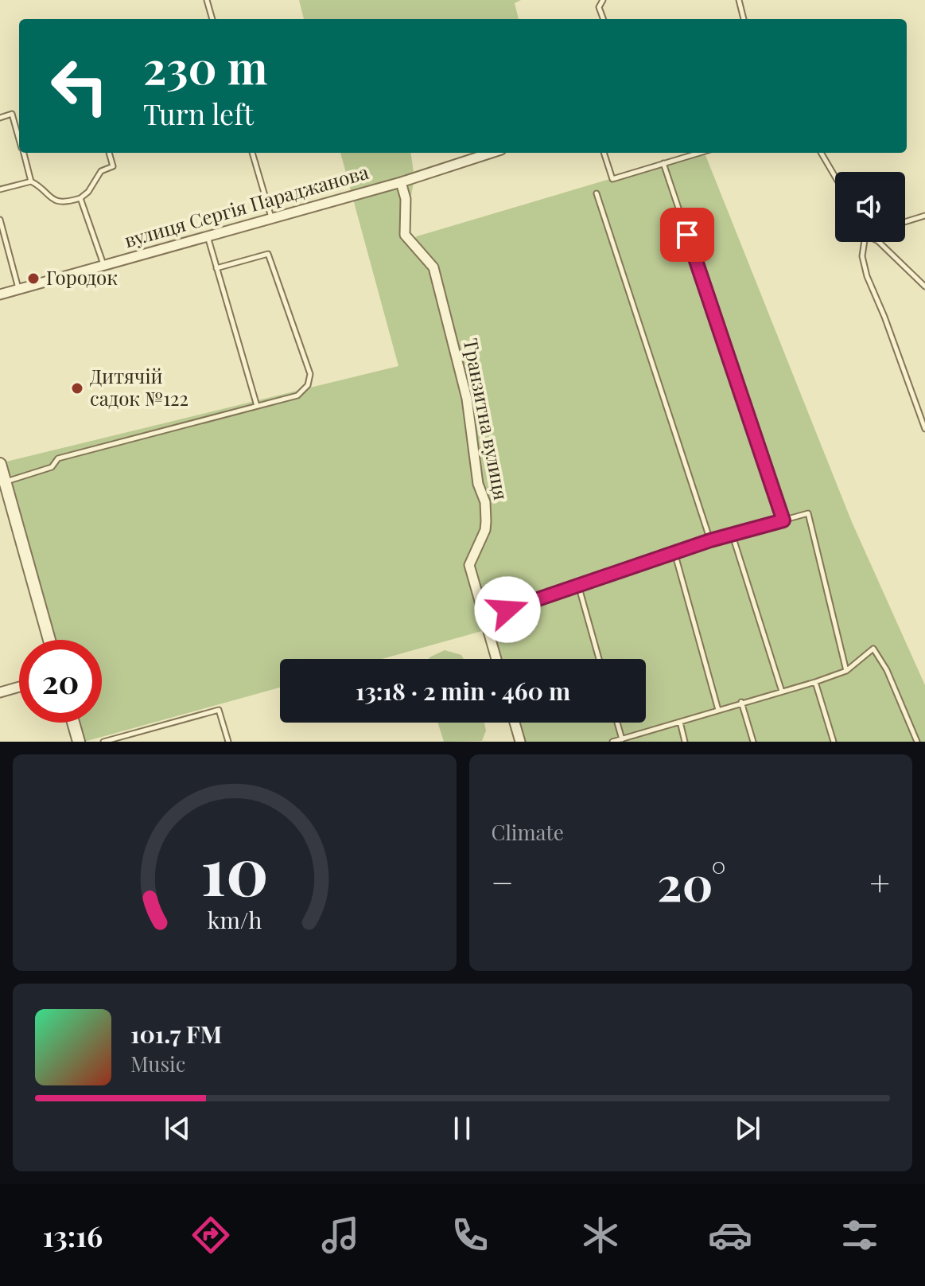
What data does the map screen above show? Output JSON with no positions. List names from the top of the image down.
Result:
{
  "streets": {
    "street": ["вулиця Сергія Параджанова", "Транзитна вулиця"]
  },
  "crossings": [
    ["вулиця Сергія Параджанова", "Транзитна вулиця"]
  ],
  "places": ["Городок", "Дитячій садок №122"],
  "page": {
    "turn": ["230 m", "Turn left"],
    "limit": "20",
    "trip": "13:18 · 2 min · 460 m",
    "tile": "Climate",
    "heat": ["−", "20°", "+"],
    "song": ["101.7 FM", "Music"],
    "tabs": "13:16",
    "gauge": ["10", "km/h"]
  }
}
